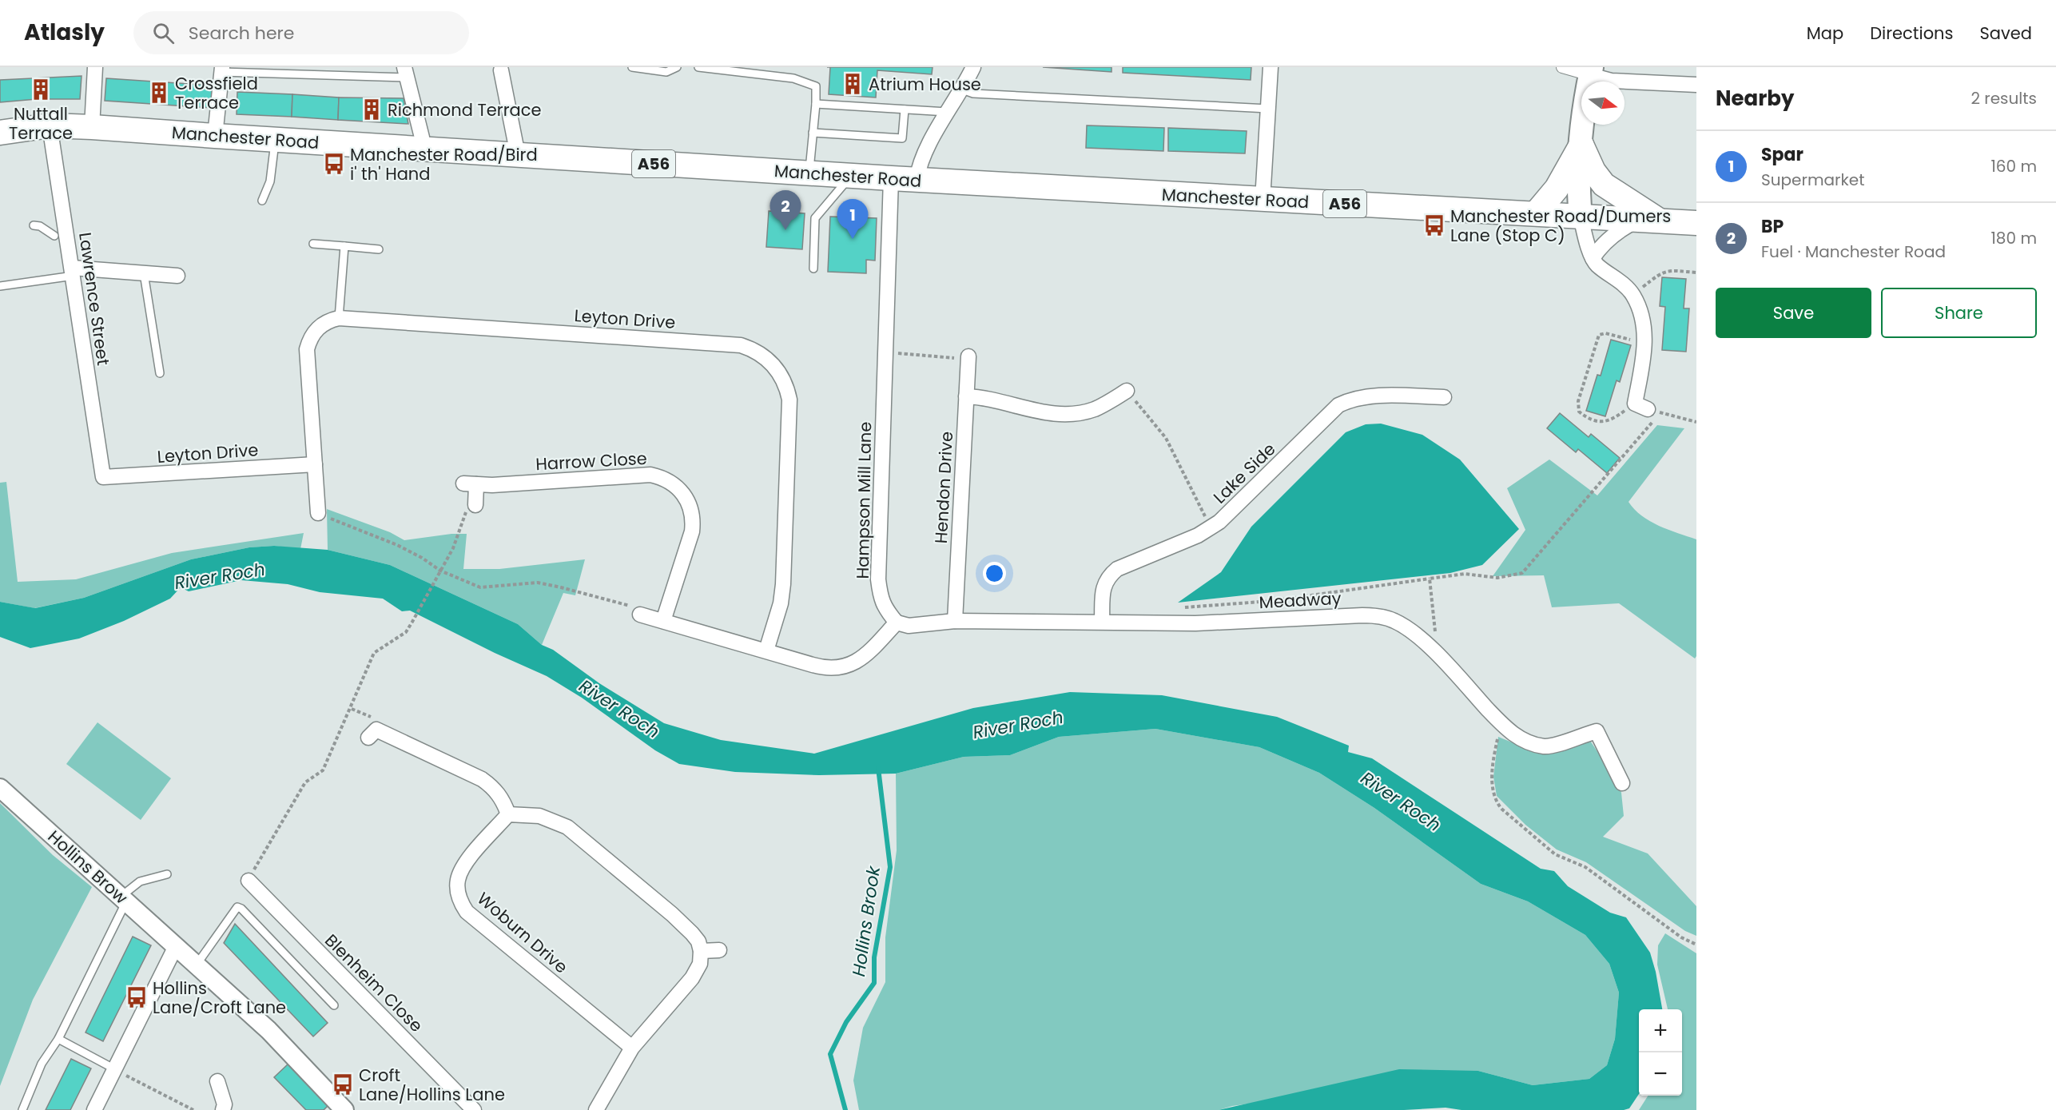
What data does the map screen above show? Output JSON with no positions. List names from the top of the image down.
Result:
{
  "streets": {
    "highway": ["Manchester Road", "A56"],
    "street": [
      "Lawrence Street",
      "Leyton Drive",
      "Harrow Close",
      "Lake Side",
      "Hendon Drive",
      "Hampson Mill Lane",
      "Meadway",
      "Hollins Brow",
      "Woburn Drive",
      "Blenheim Close"
    ]
  },
  "crossings": [
    ["Manchester Road", "Lawrence Street"],
    ["Manchester Road", "Hampson Mill Lane"],
    ["Lawrence Street", "Leyton Drive"],
    ["Lake Side", "Meadway"],
    ["Hendon Drive", "Meadway"],
    ["Hampson Mill Lane", "Meadway"]
  ],
  "water": ["River Roch", "Hollins Brook"],
  "places": {
    "building": [
      "Atrium House",
      "Nuttall Terrace",
      "Crossfield Terrace",
      "Richmond Terrace"
    ],
    "bus stop": [
      "Manchester Road/Bird i' th' Hand",
      "Manchester Road/Dumers Lane (Stop C)",
      "Hollins Lane/Croft Lane",
      "Croft Lane/Hollins Lane"
    ]
  },
  "north": "right",
  "page": {
    "header": "Atlasly",
    "search": "Search here",
    "nav": ["Map", "Directions", "Saved"],
    "heading": ["Nearby", "2 results"],
    "list": [
      {
        "mark": "1",
        "name": "Spar",
        "note": "Supermarket",
        "value": "160 m"
      },
      {
        "mark": "2",
        "name": "BP",
        "note": "Fuel · Manchester Road",
        "value": "180 m"
      }
    ],
    "pins": ["2", "1"],
    "buttons": ["Save", "Share"],
    "map_buttons": ["+", "−"]
  }
}
